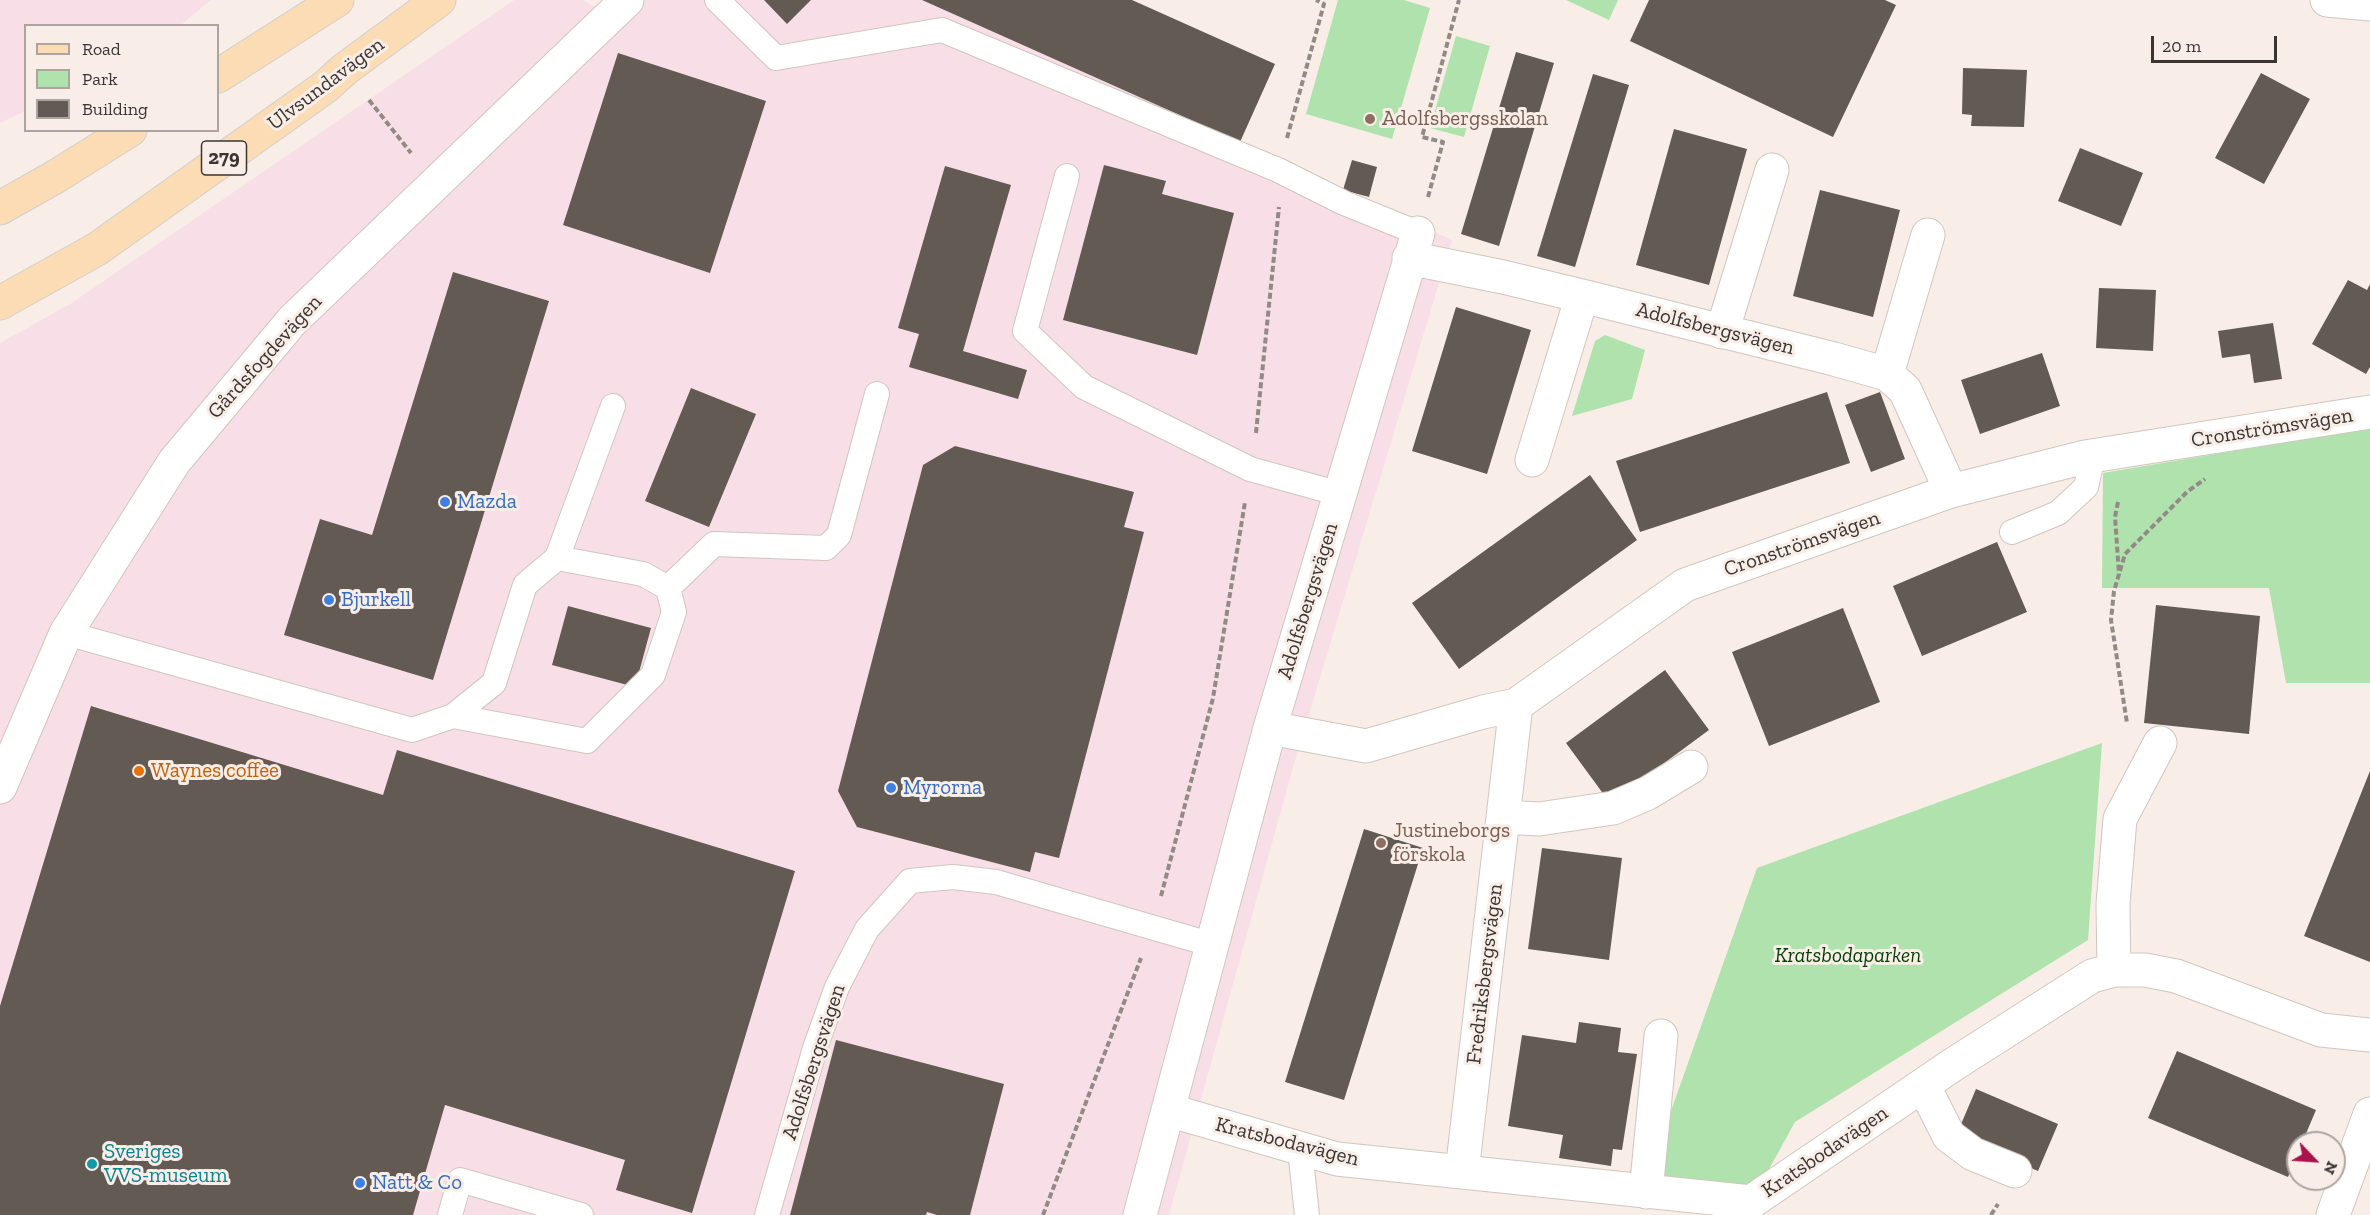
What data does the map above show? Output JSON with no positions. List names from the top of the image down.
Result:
{
  "streets": {
    "main road": ["Ulvsundavägen", "279"],
    "street": [
      "Adolfsbergsvägen",
      "Gårdsfogdevägen",
      "Cronströmsvägen",
      "Fredriksbergsvägen",
      "Kratsbodavägen"
    ]
  },
  "crossings": [
    ["Adolfsbergsvägen", "Cronströmsvägen"],
    ["Adolfsbergsvägen", "Kratsbodavägen"],
    ["Cronströmsvägen", "Fredriksbergsvägen"],
    ["Fredriksbergsvägen", "Kratsbodavägen"]
  ],
  "parks": ["Kratsbodaparken"],
  "places": [
    "Adolfsbergsskolan",
    "Mazda",
    "Bjurkell",
    "Waynes coffee",
    "Myrorna",
    "Justineborgs förskola",
    "Sveriges VVS-museum",
    "Natt & Co"
  ],
  "legend": ["Road", "Park", "Building"],
  "scale_bar": "20 m",
  "north": "bottom right"
}
